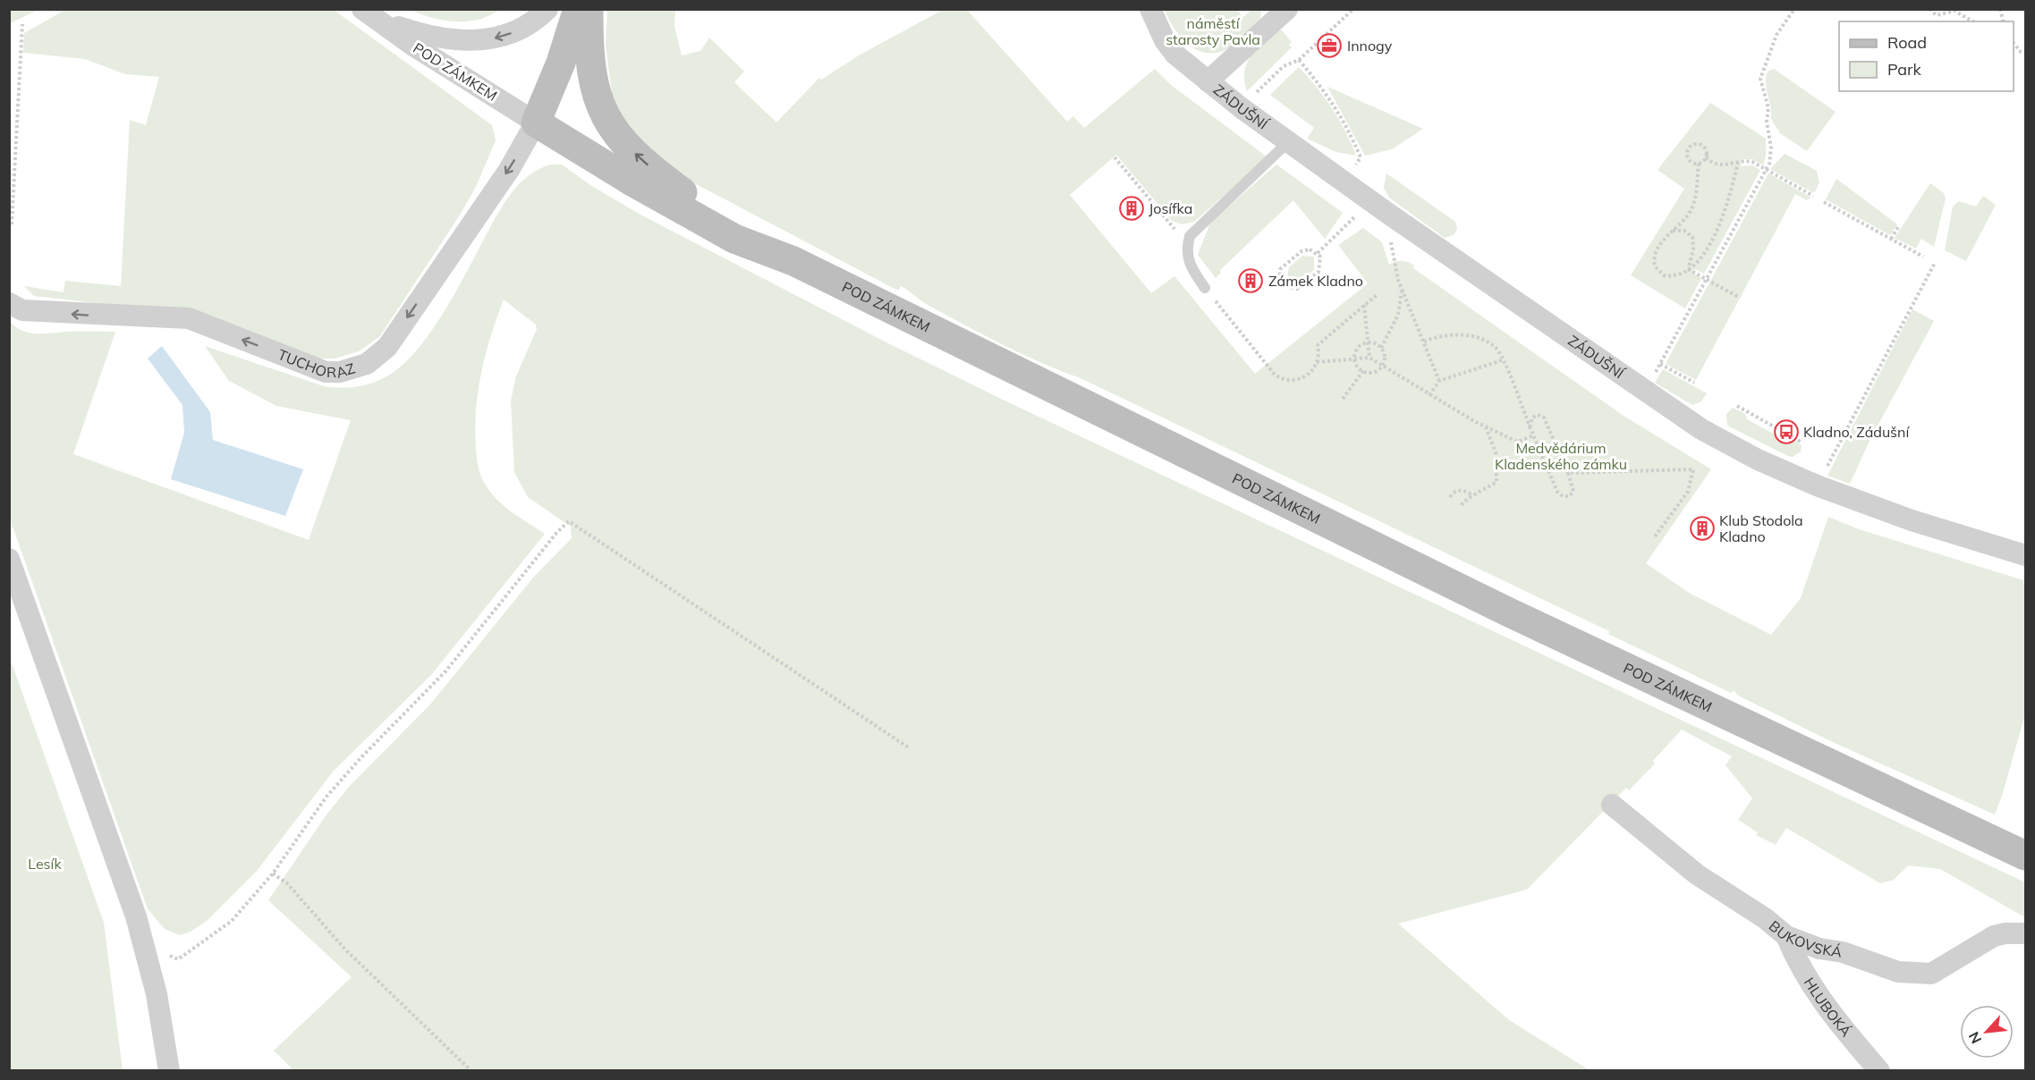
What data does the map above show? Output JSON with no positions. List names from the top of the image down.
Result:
{
  "streets": {
    "main road": ["POD ZÁMKEM"],
    "street": [
      "ZÁDUŠNÍ",
      "TUCHORAZ",
      "BUKOVSKÁ",
      "HLUBOKÁ"
    ]
  },
  "crossings": [
    ["POD ZÁMKEM", "TUCHORAZ"],
    ["BUKOVSKÁ", "HLUBOKÁ"]
  ],
  "one_way": ["TUCHORAZ"],
  "parks": ["náměstí starosty Pavla", "Medvědárium Kladenského zámku", "Lesík"],
  "places": {
    "office": ["Innogy"],
    "building": ["Josífka", "Zámek Kladno", "Klub Stodola Kladno"],
    "bus stop": ["Kladno, Zádušní"]
  },
  "legend": ["Road", "Park"],
  "north": "bottom left"
}
